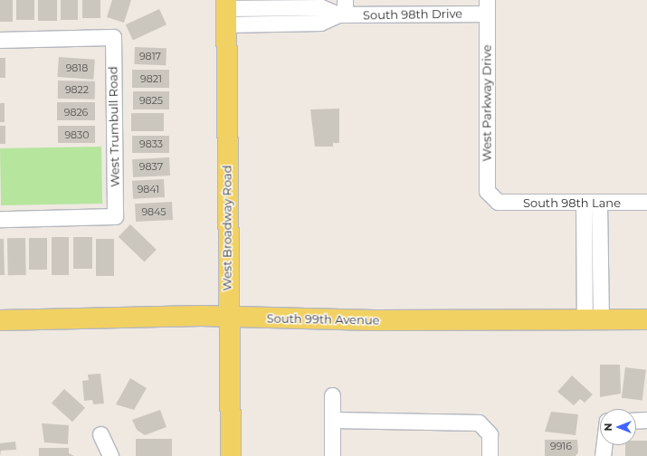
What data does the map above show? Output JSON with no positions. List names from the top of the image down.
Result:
{
  "streets": {
    "main road": ["West Broadway Road", "South 99th Avenue"],
    "street": [
      "South 98th Drive",
      "West Parkway Drive",
      "West Trumbull Road",
      "South 98th Lane"
    ]
  },
  "crossings": [
    ["South 98th Drive", "West Parkway Drive"],
    ["South 98th Drive", "West Broadway Road"],
    ["West Parkway Drive", "South 98th Lane"],
    ["West Broadway Road", "South 99th Avenue"]
  ],
  "house_numbers": [
    "9817",
    "9818",
    "9821",
    "9822",
    "9825",
    "9826",
    "9830",
    "9833",
    "9837",
    "9841",
    "9845",
    "9916"
  ],
  "north": "left"
}
